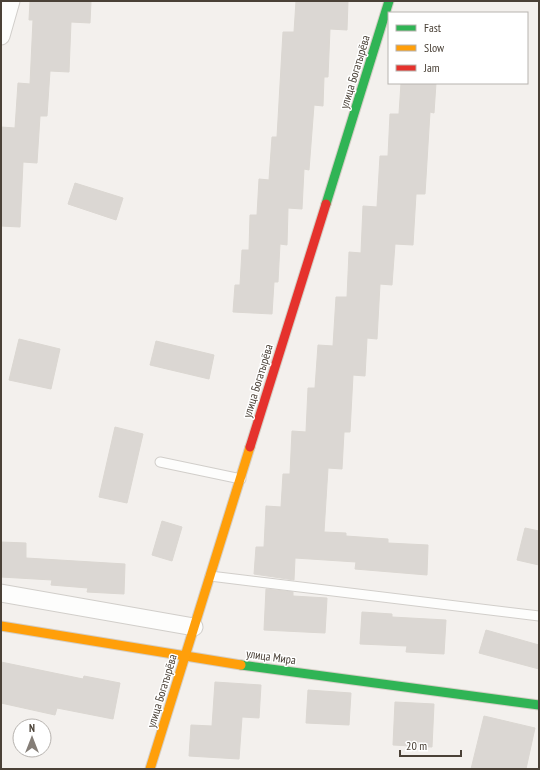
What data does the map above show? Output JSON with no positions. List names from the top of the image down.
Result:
{
  "streets": {
    "street": ["улица Богатырёва", "улица Мира"]
  },
  "crossings": [
    ["улица Богатырёва", "улица Мира"]
  ],
  "legend": ["Fast", "Slow", "Jam"],
  "scale_bar": "20 m",
  "north": "top"
}
